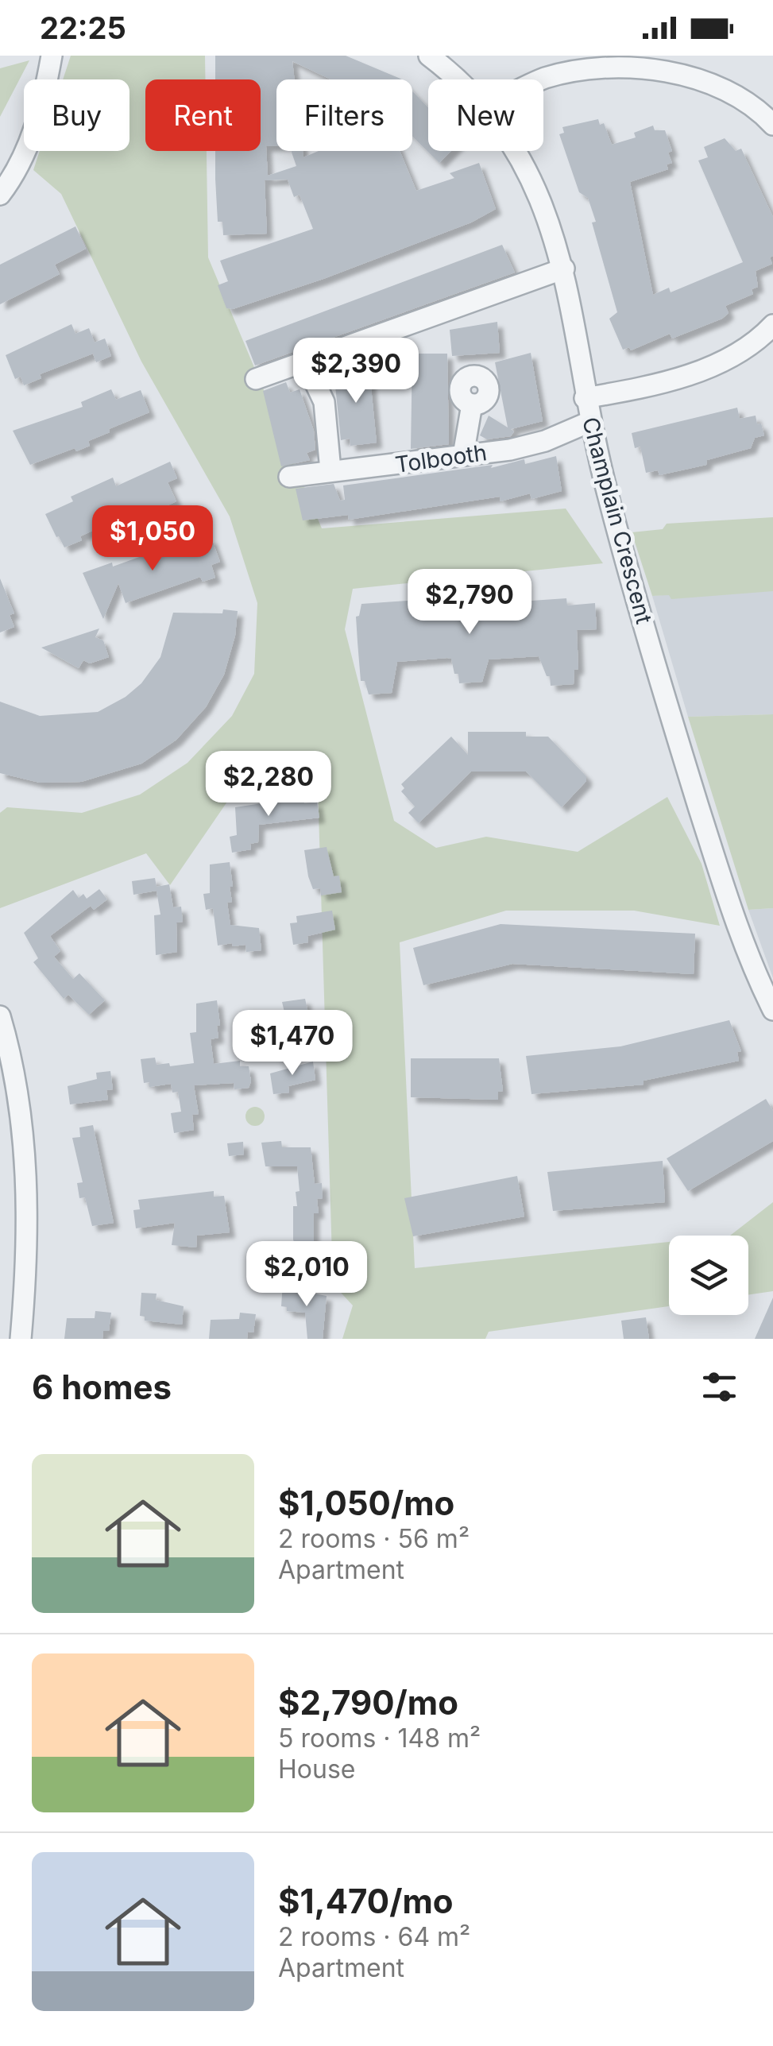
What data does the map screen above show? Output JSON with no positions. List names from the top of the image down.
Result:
{
  "streets": {
    "street": ["Tolbooth", "Champlain Crescent"]
  },
  "crossings": [
    ["Tolbooth", "Champlain Crescent"]
  ],
  "page": {
    "status": "22:25",
    "chip": [
      "Buy",
      "Rent",
      "Filters",
      "New"
    ],
    "price": [
      "$2,390",
      "$1,050",
      "$2,790",
      "$2,280",
      "$1,470",
      "$2,010"
    ],
    "heading": "6 homes",
    "list": [
      {
        "name": "$1,050/mo",
        "note": "2 rooms · 56 m² · Apartment"
      },
      {
        "name": "$2,790/mo",
        "note": "5 rooms · 148 m² · House"
      },
      {
        "name": "$1,470/mo",
        "note": "2 rooms · 64 m² · Apartment"
      }
    ]
  }
}
